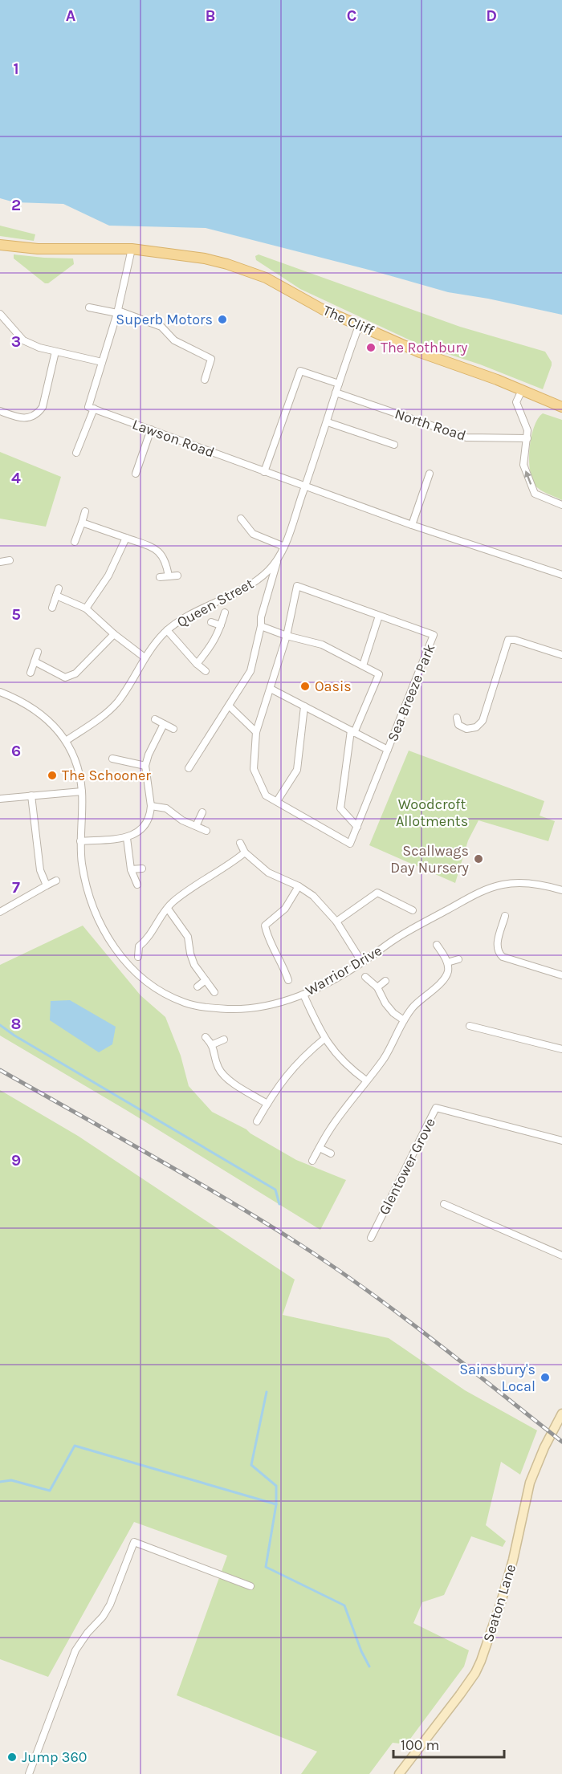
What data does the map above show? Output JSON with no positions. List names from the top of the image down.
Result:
{
  "streets": {
    "main road": ["The Cliff", "Seaton Lane"],
    "street": [
      "North Road",
      "Lawson Road",
      "Queen Street",
      "Sea Breeze Park",
      "Warrior Drive",
      "Glentower Grove"
    ]
  },
  "crossings": [
    ["The Cliff", "Queen Street"],
    ["North Road", "Queen Street"],
    ["Lawson Road", "Queen Street"],
    ["Queen Street", "Warrior Drive"]
  ],
  "parks": ["Woodcroft Allotments"],
  "places": [
    "Superb Motors",
    "The Rothbury",
    "Oasis",
    "The Schooner",
    "Scallwags Day Nursery",
    "Sainsbury's Local",
    "Jump 360"
  ],
  "scale_bar": "100 m",
  "grid": {
    "columns": [
      "A",
      "B",
      "C",
      "D"
    ],
    "rows": [
      "1",
      "2",
      "3",
      "4",
      "5",
      "6",
      "7",
      "8",
      "9"
    ]
  }
}
